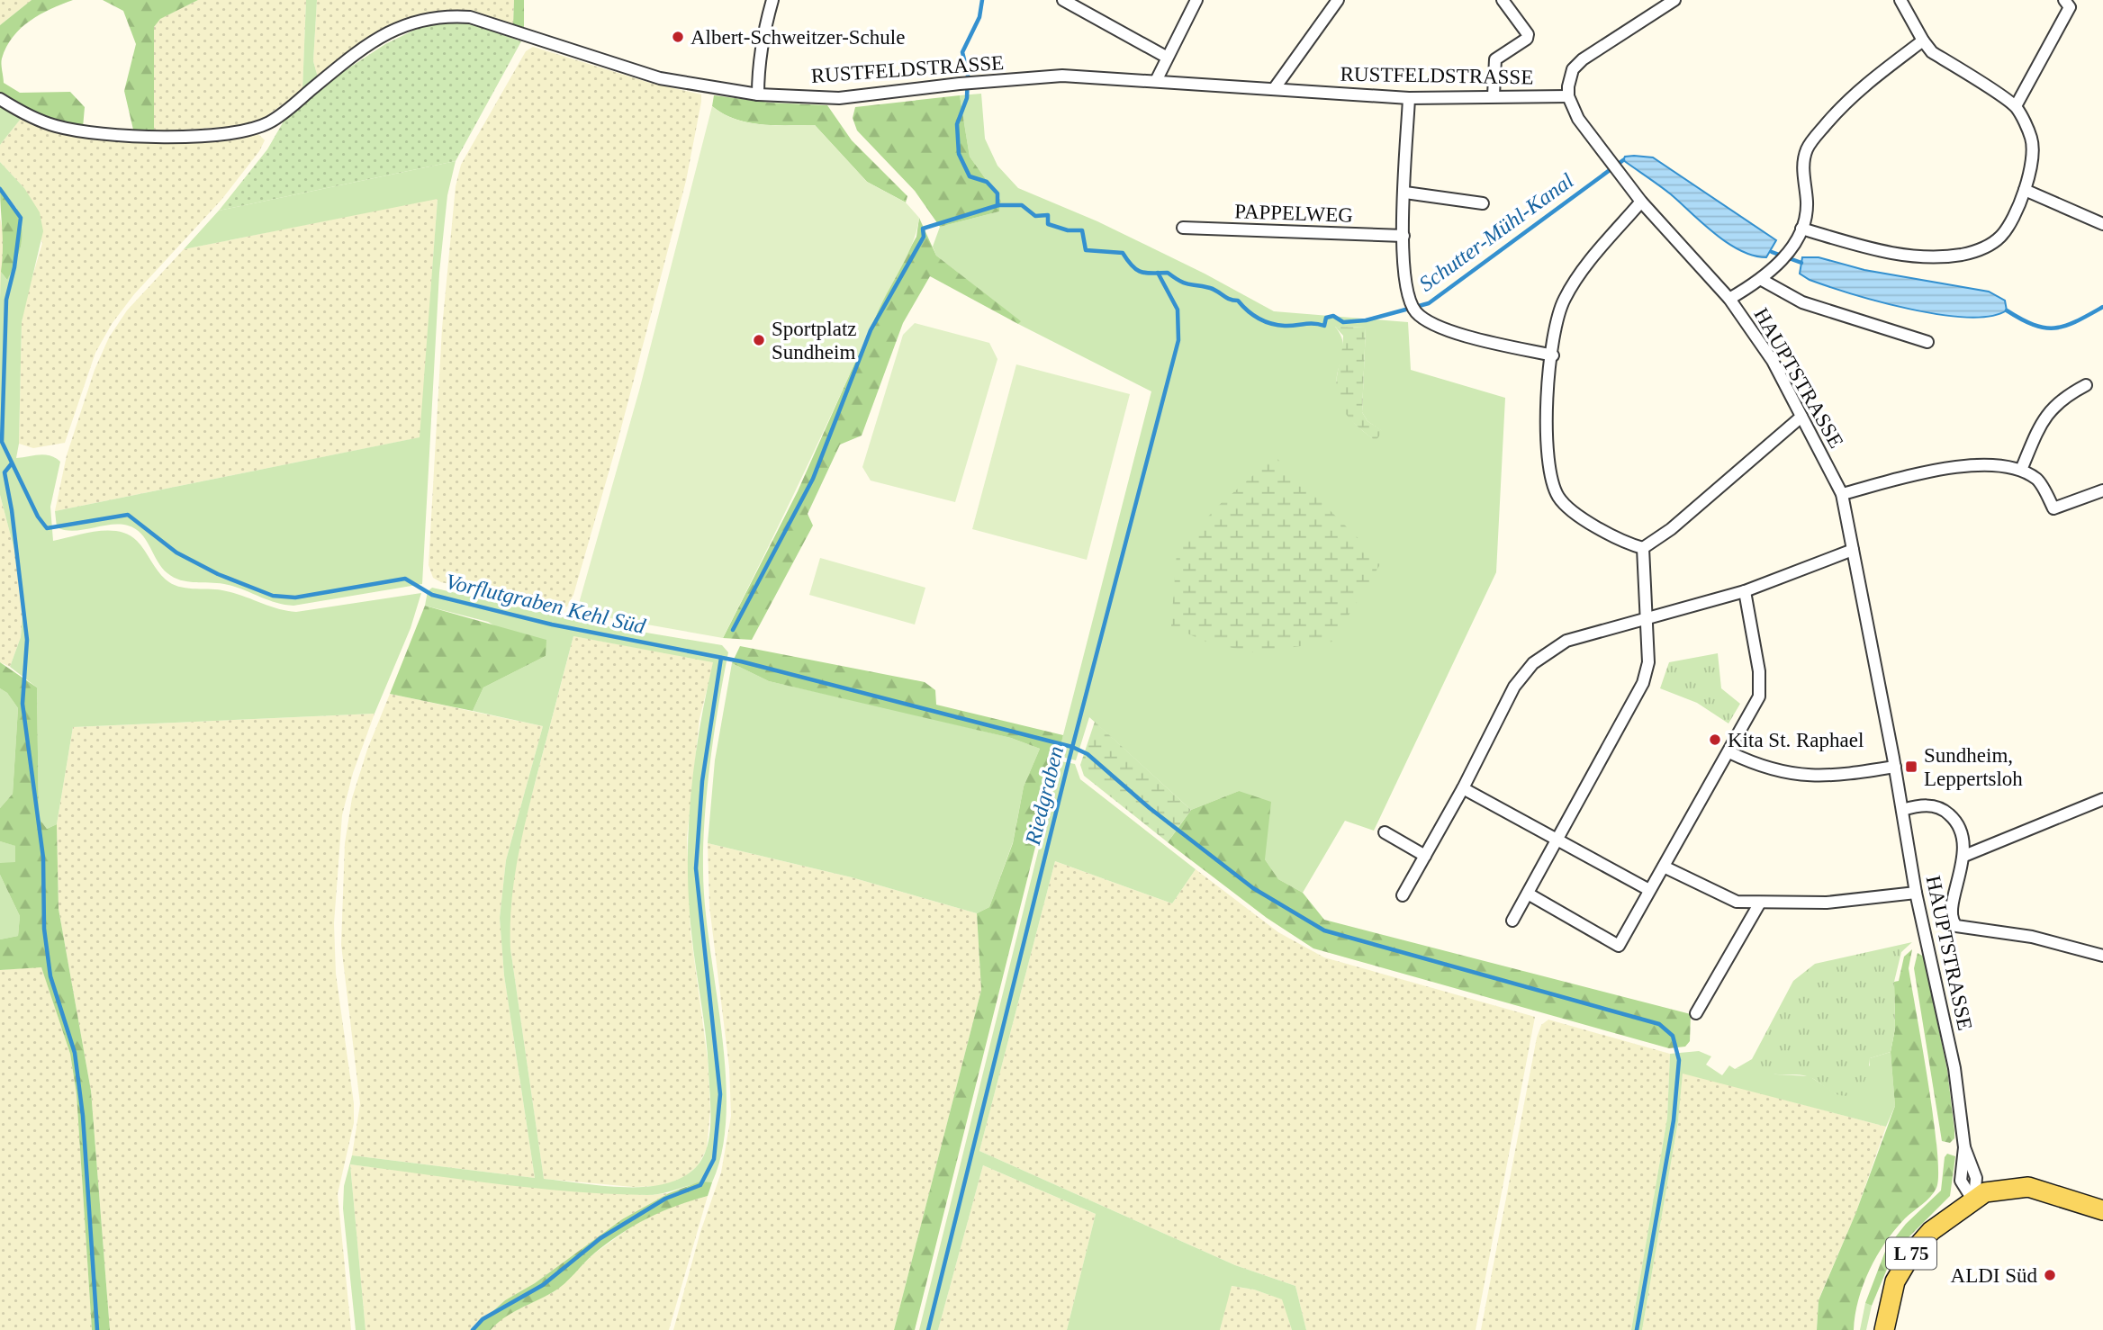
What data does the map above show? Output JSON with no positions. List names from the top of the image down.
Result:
{
  "streets": {
    "main road": ["L 75"],
    "street": ["RUSTFELDSTRASSE", "PAPPELWEG", "HAUPTSTRASSE"]
  },
  "crossings": [
    ["RUSTFELDSTRASSE", "HAUPTSTRASSE"],
    ["HAUPTSTRASSE", "L 75"]
  ],
  "water": ["Schutter-Mühl-Kanal", "Vorflutgraben Kehl Süd", "Riedgraben"],
  "places": {
    "other": [
      "Albert-Schweitzer-Schule",
      "Sportplatz Sundheim",
      "Kita St. Raphael",
      "ALDI Süd"
    ],
    "transit": ["Sundheim, Leppertsloh"]
  }
}
